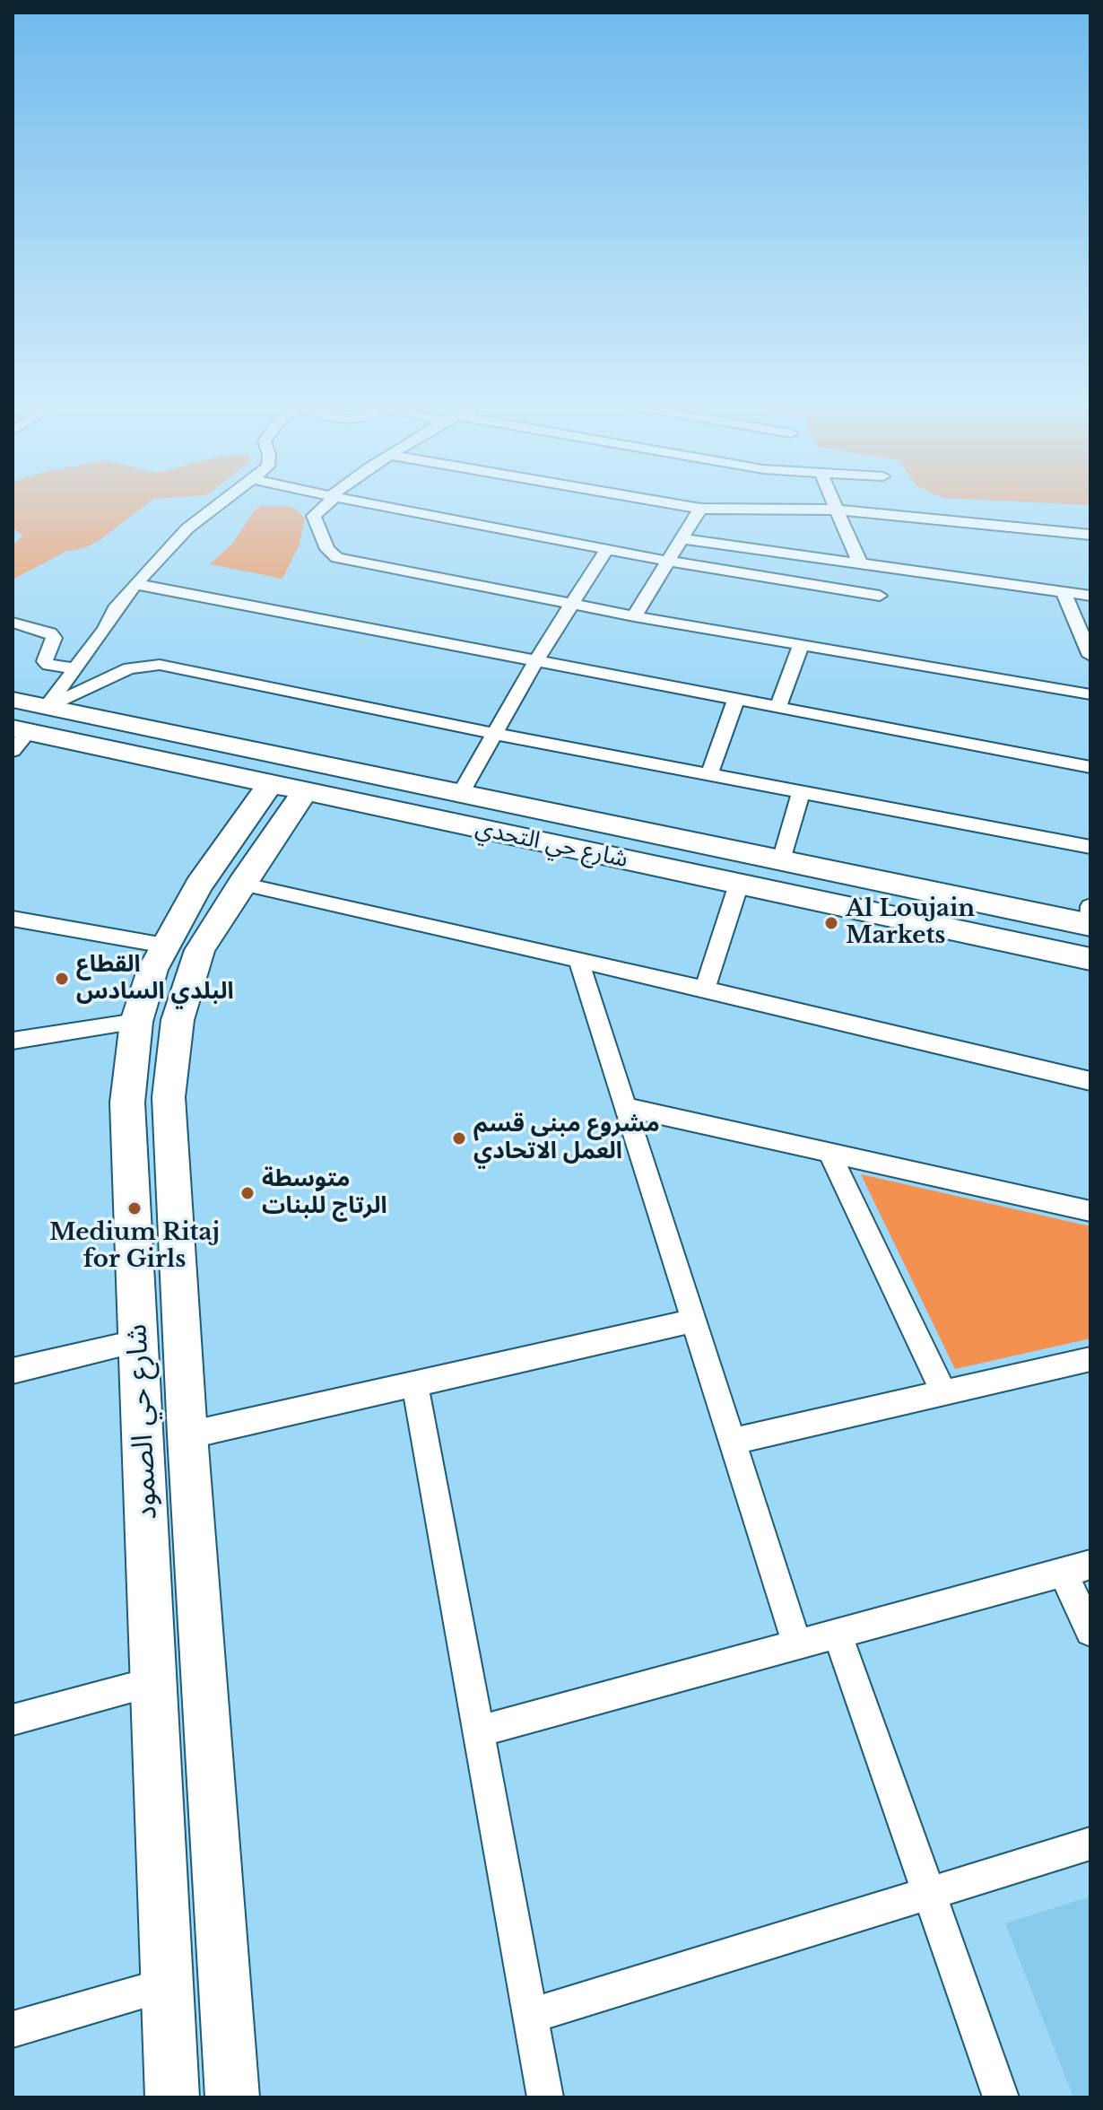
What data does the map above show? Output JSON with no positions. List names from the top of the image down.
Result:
{
  "streets": {
    "main road": ["شارع حي التحدي", "شارع حي الصمود"]
  },
  "crossings": [
    ["شارع حي التحدي", "شارع حي الصمود"]
  ],
  "places": [
    "Al Loujain Markets",
    "القطاع البلدي السادس",
    "مشروع مبنى قسم العمل الاتحادي",
    "متوسطة الرتاج للبنات",
    "Medium Ritaj for Girls"
  ]
}
